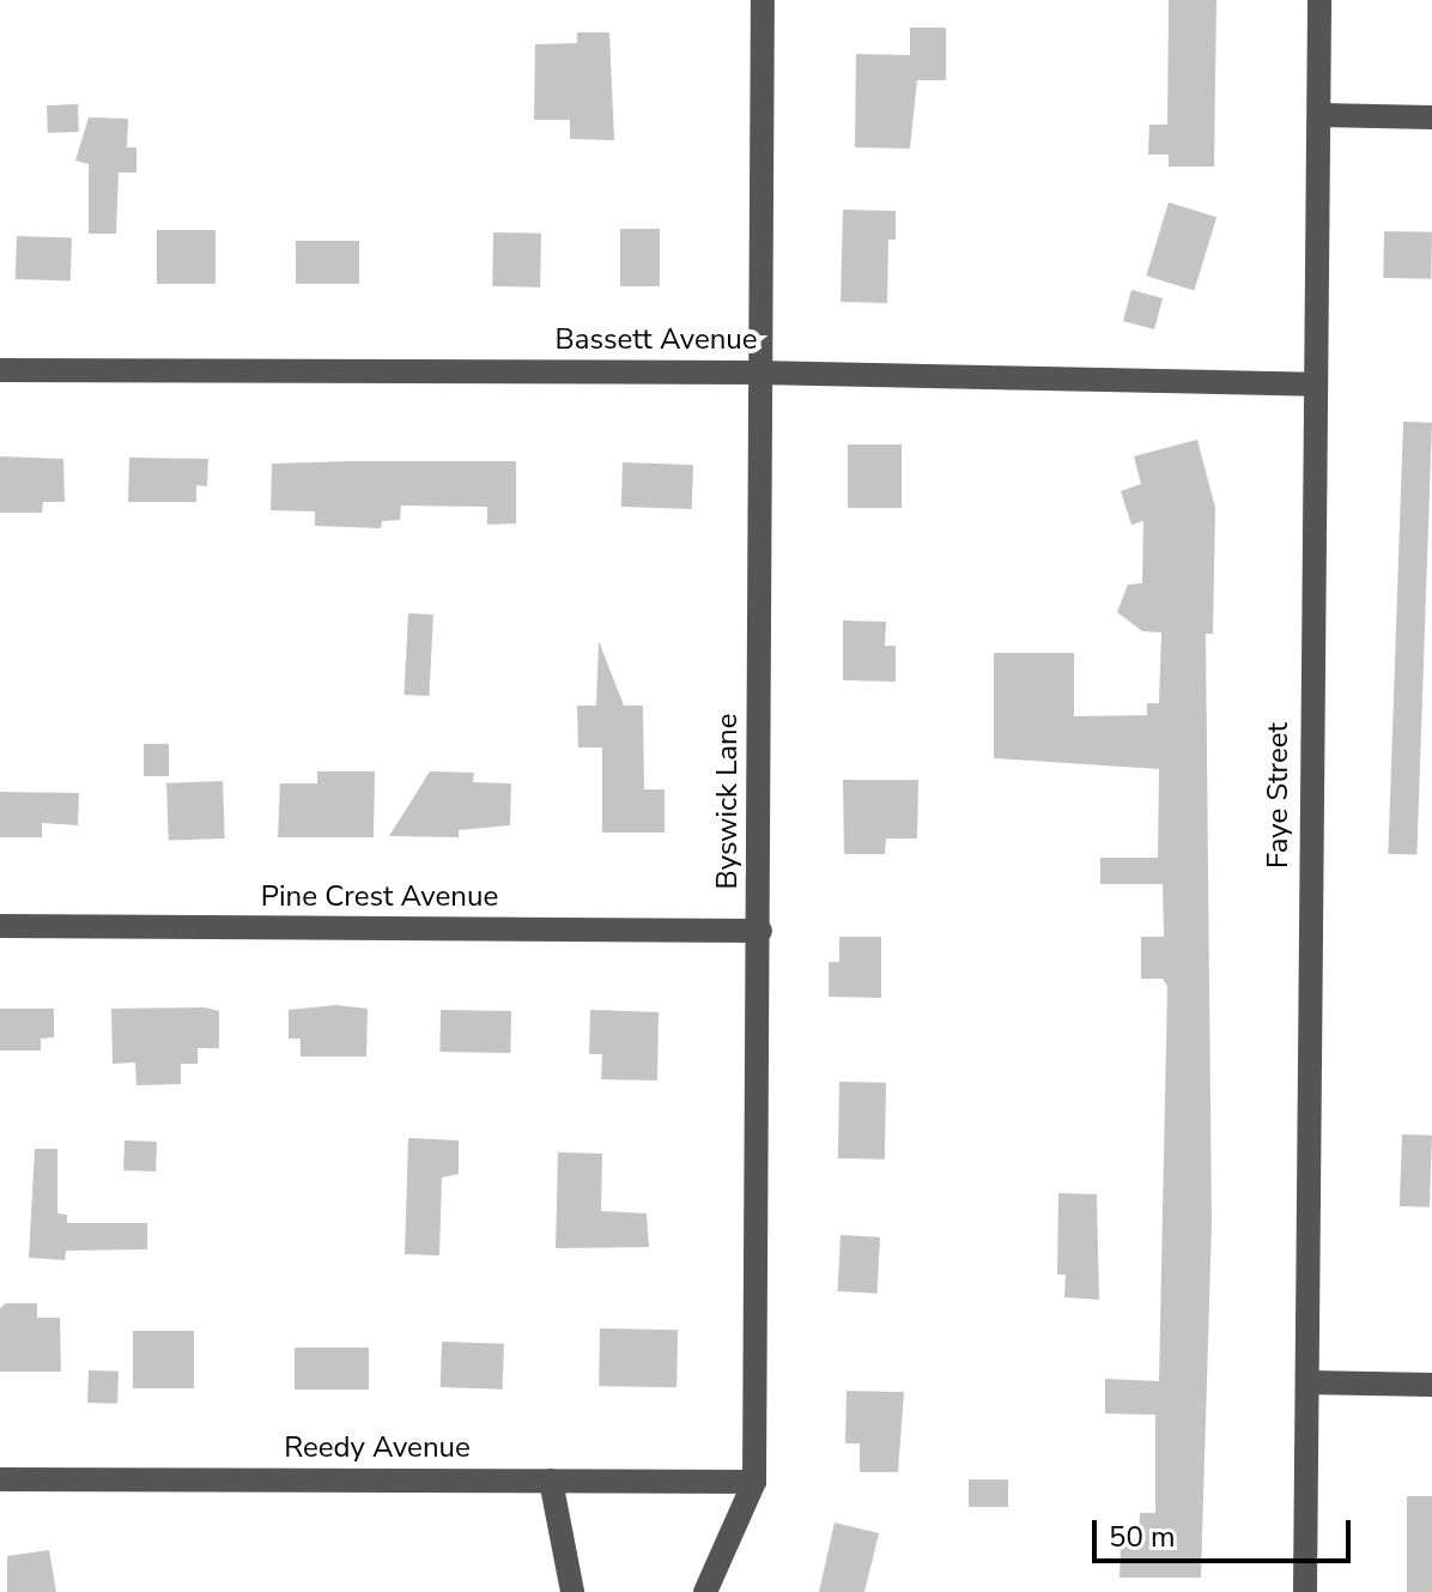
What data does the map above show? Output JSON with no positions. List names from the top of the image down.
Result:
{
  "streets": {
    "street": [
      "Bassett Avenue",
      "Faye Street",
      "Byswick Lane",
      "Pine Crest Avenue",
      "Reedy Avenue"
    ]
  },
  "crossings": [
    ["Bassett Avenue", "Faye Street"],
    ["Bassett Avenue", "Byswick Lane"],
    ["Byswick Lane", "Pine Crest Avenue"],
    ["Byswick Lane", "Reedy Avenue"]
  ],
  "scale_bar": "50 m"
}
